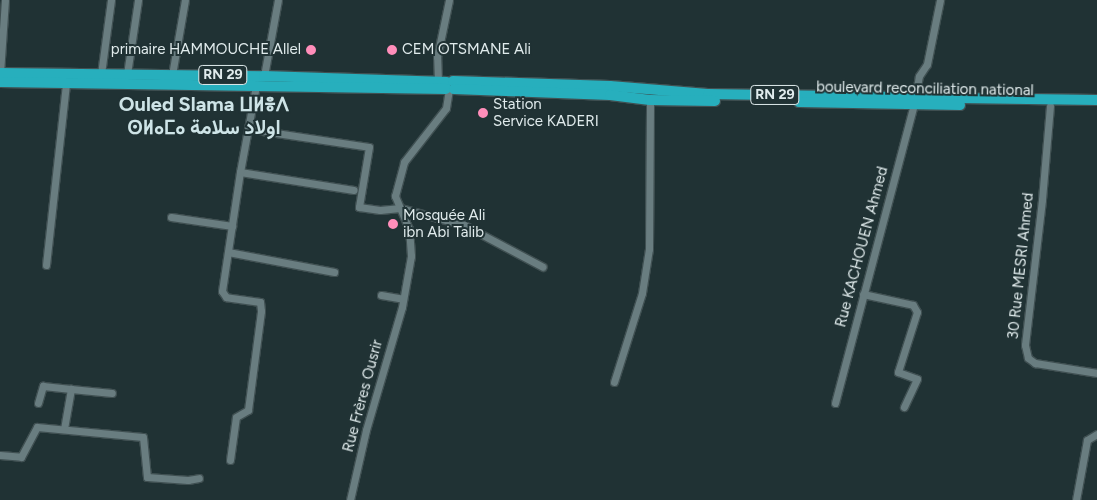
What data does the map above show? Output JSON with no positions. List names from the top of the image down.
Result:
{
  "streets": {
    "highway": ["RN 29", "boulevard reconciliation national"],
    "street": ["Rue KACHOUEN Ahmed", "30 Rue MESRI Ahmed", "Rue Frères Ousrir"]
  },
  "crossings": [
    ["RN 29", "boulevard reconciliation national"],
    ["RN 29", "Rue KACHOUEN Ahmed"],
    ["RN 29", "Rue Frères Ousrir"],
    ["boulevard reconciliation national", "Rue KACHOUEN Ahmed"],
    ["boulevard reconciliation national", "30 Rue MESRI Ahmed"],
    ["boulevard reconciliation national", "Rue Frères Ousrir"]
  ],
  "districts": ["Ouled Slama ⵡⵍⴻⴷ ⵙⵍⴰⵎⴰ اولاد سلامة"],
  "places": [
    "primaire HAMMOUCHE Allel",
    "CEM OTSMANE Ali",
    "Station Service KADERI",
    "Mosquée Ali ibn Abi Talib"
  ]
}
